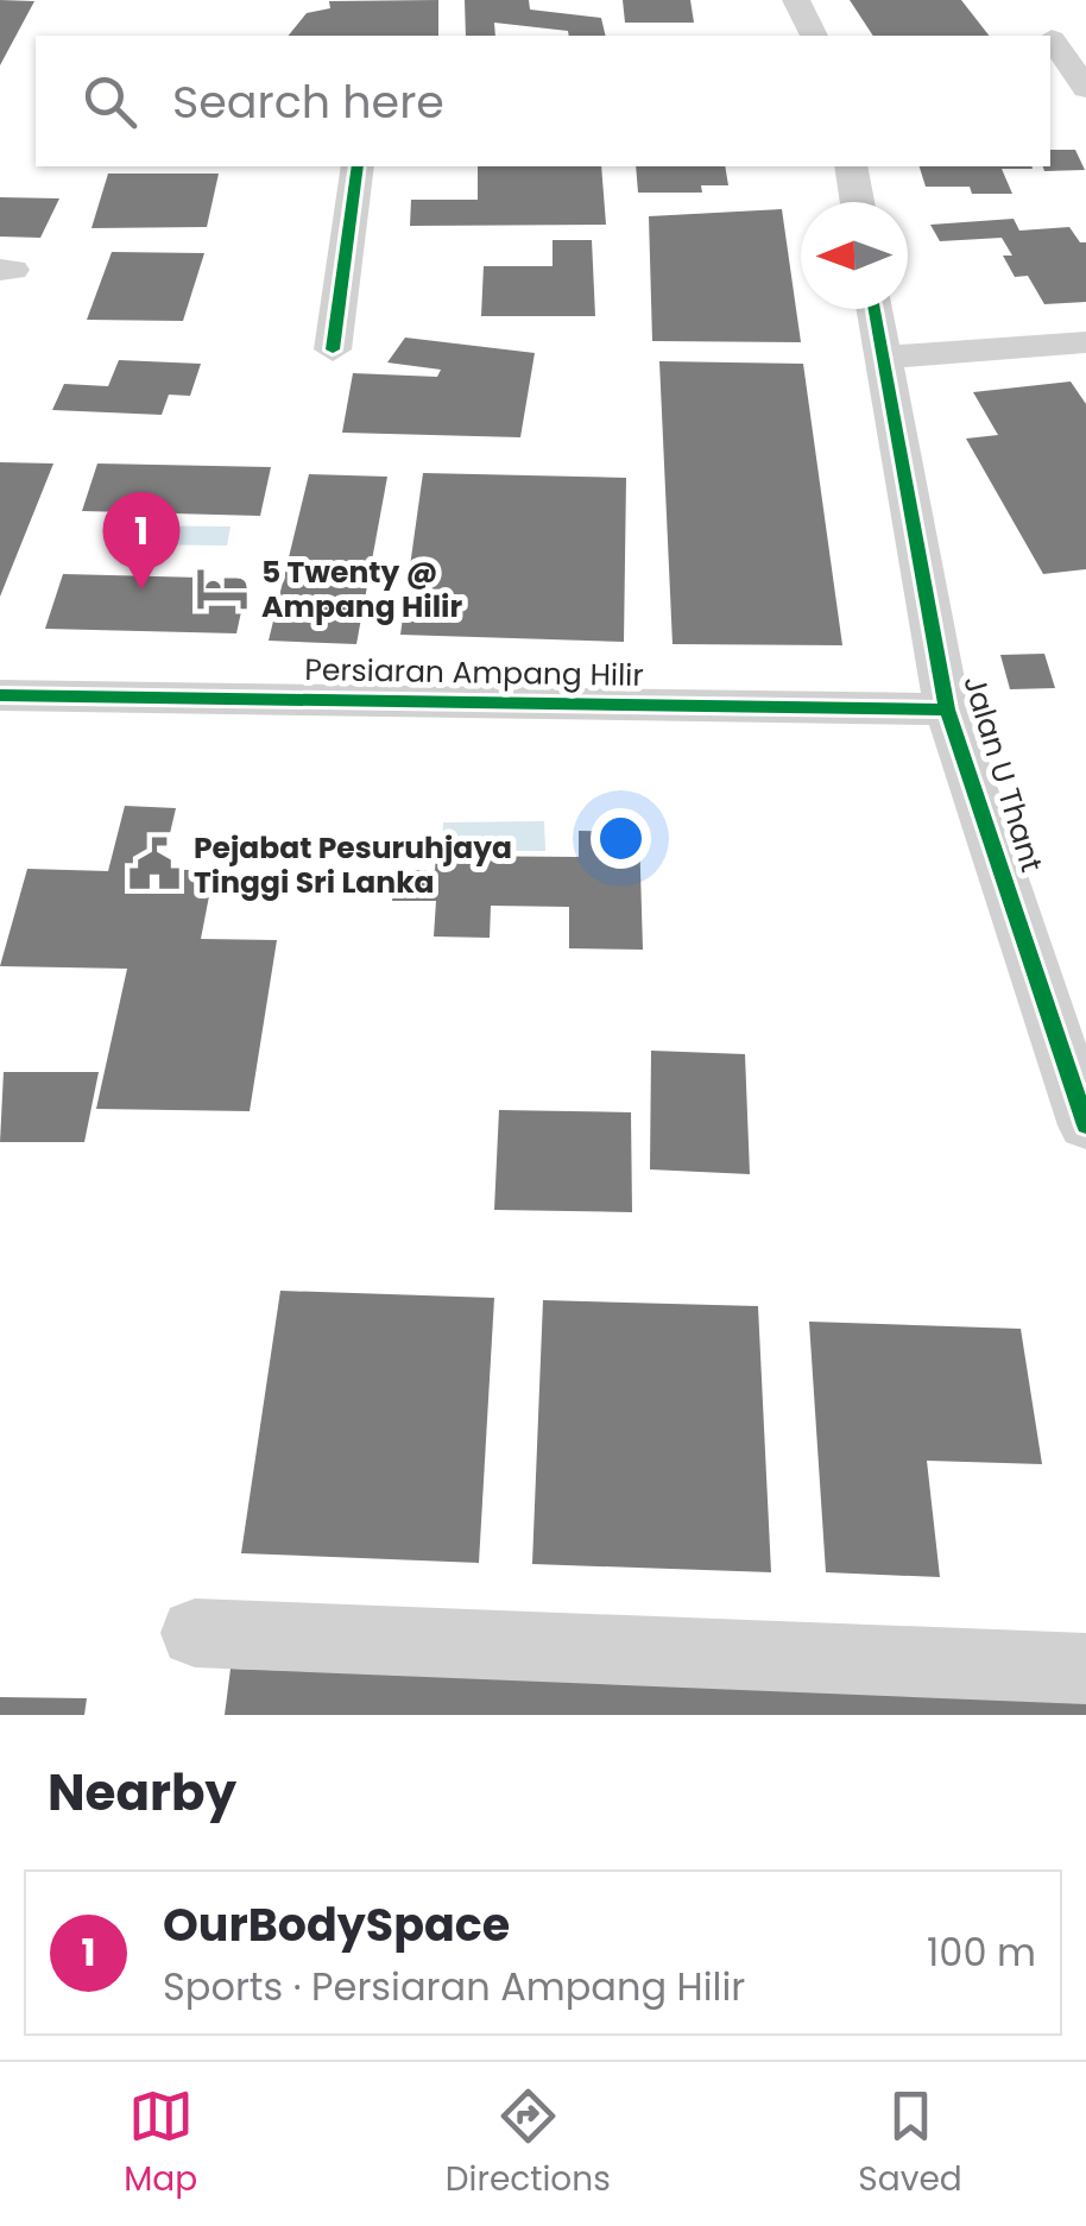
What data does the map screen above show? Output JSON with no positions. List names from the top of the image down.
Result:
{
  "streets": {
    "street": ["Persiaran Ampang Hilir", "Jalan U Thant"]
  },
  "crossings": [
    ["Persiaran Ampang Hilir", "Jalan U Thant"]
  ],
  "places": {
    "hotel": ["5 Twenty @ Ampang Hilir"],
    "public building": ["Pejabat Pesuruhjaya Tinggi Sri Lanka"]
  },
  "north": "left",
  "page": {
    "search": "Search here",
    "pins": "1",
    "heading": "Nearby",
    "list": [
      {
        "mark": "1",
        "name": "OurBodySpace",
        "note": "Sports · Persiaran Ampang Hilir",
        "value": "100 m"
      }
    ],
    "nav": ["Map", "Directions", "Saved"]
  }
}
